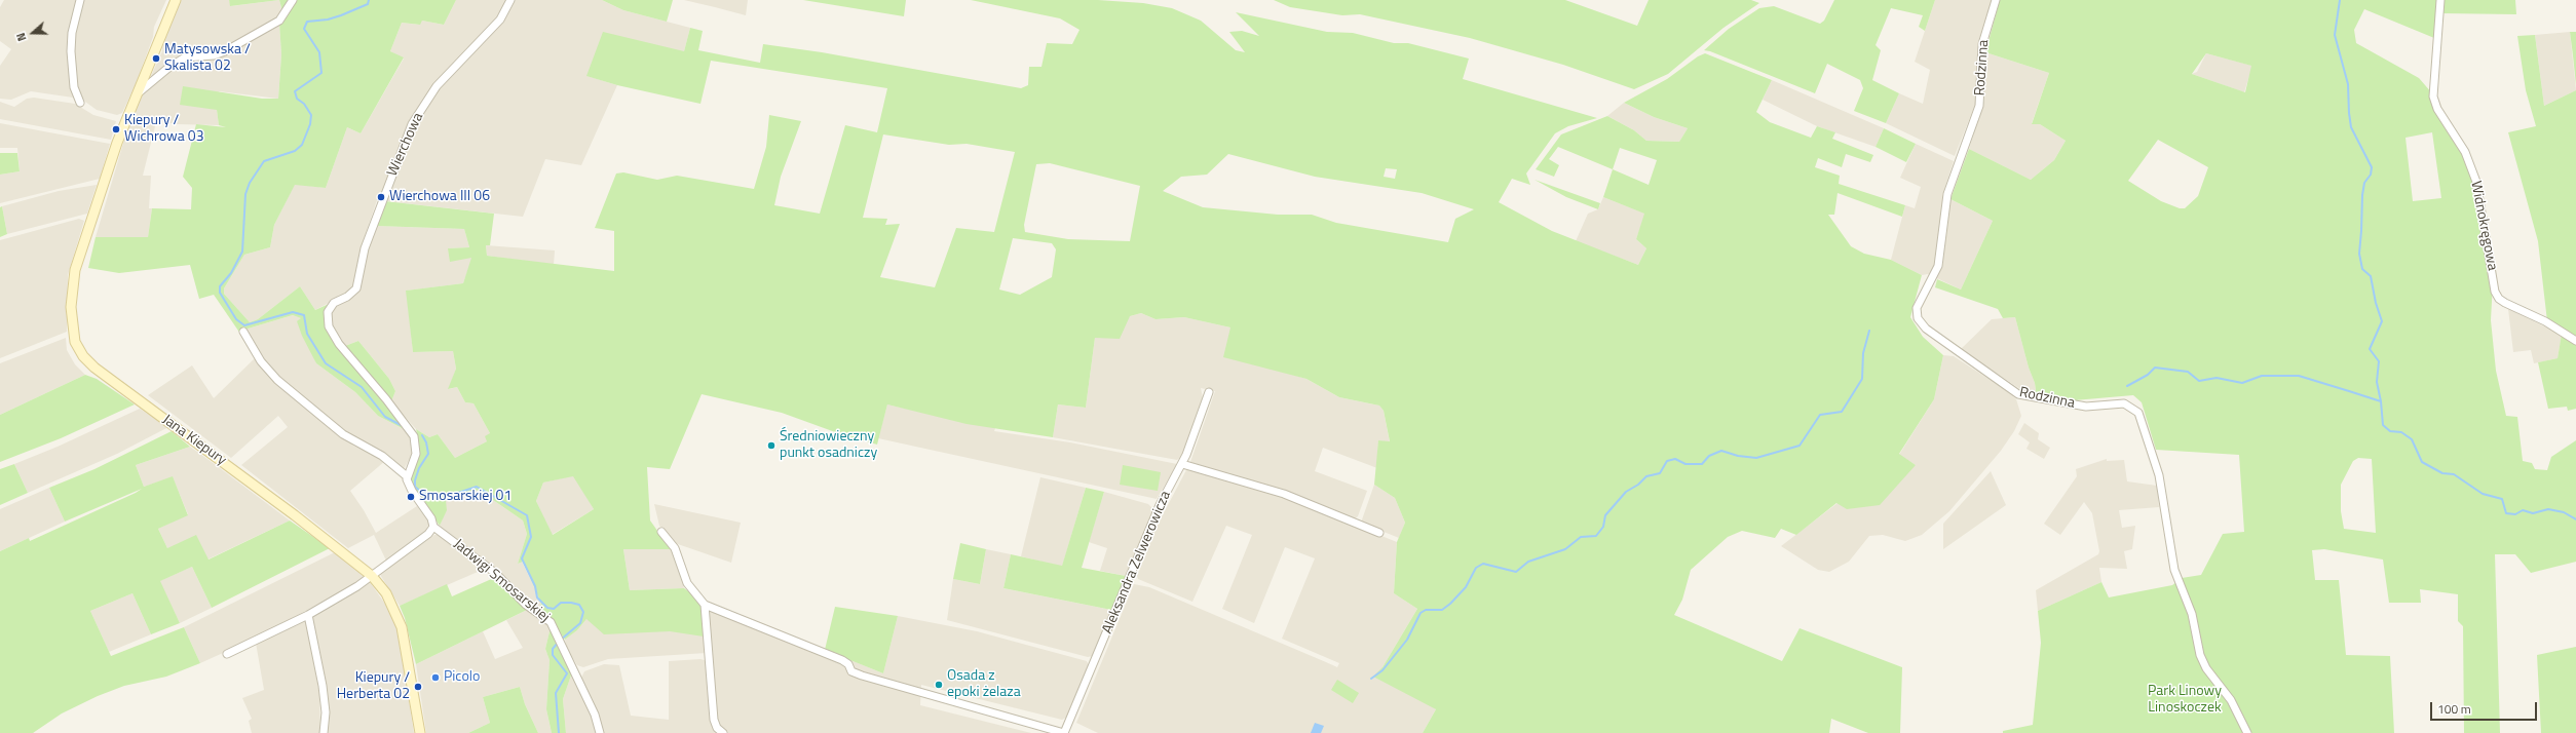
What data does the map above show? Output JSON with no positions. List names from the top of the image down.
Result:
{
  "streets": {
    "street": [
      "Rodzinna",
      "Wierchowa",
      "Widnokręgowa",
      "Jana Kiepury",
      "Aleksandra Zelwerowicza",
      "Jadwigi Smosarskiej"
    ]
  },
  "crossings": [
    ["Wierchowa", "Jadwigi Smosarskiej"]
  ],
  "parks": ["Park Linowy Linoskoczek"],
  "places": [
    "Matysowska / Skalista 02",
    "Kiepury / Wichrowa 03",
    "Wierchowa III 06",
    "Średniowieczny punkt osadniczy",
    "Smosarskiej 01",
    "Picolo",
    "Osada z epoki żelaza",
    "Kiepury / Herberta 02"
  ],
  "scale_bar": "100 m",
  "north": "left"
}
